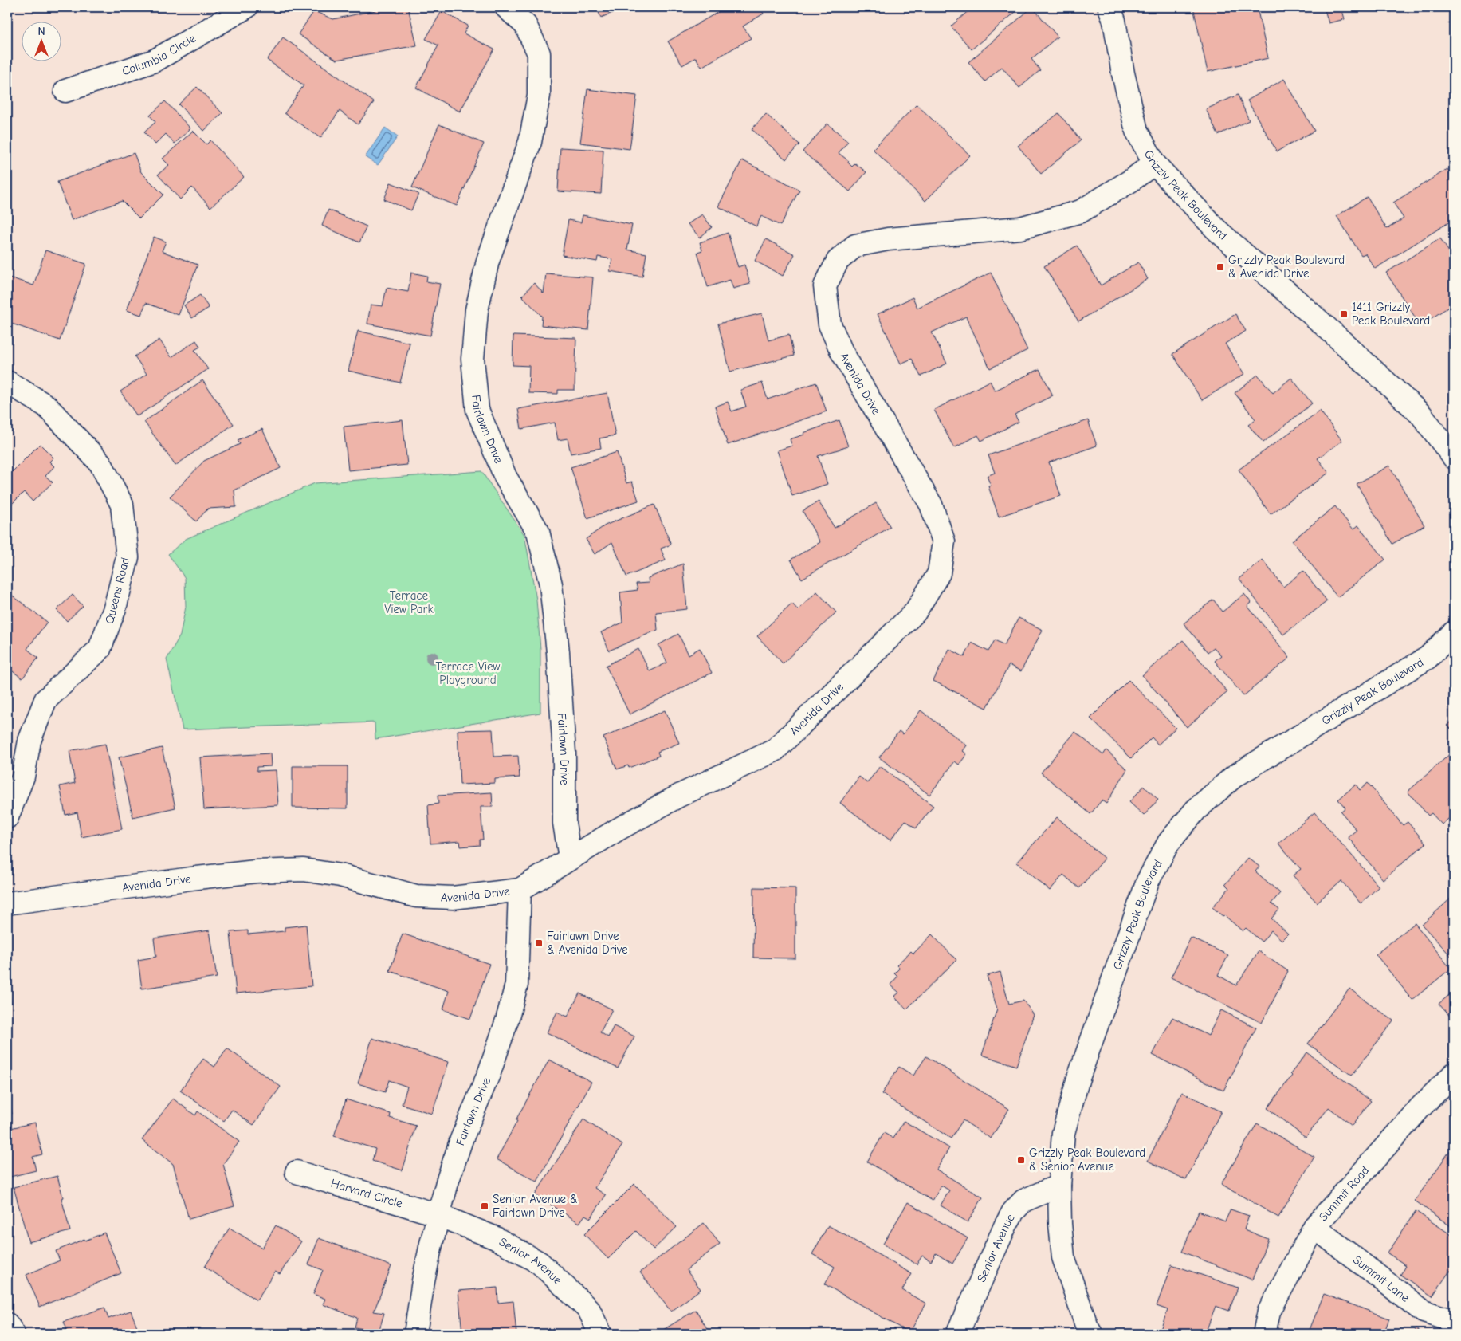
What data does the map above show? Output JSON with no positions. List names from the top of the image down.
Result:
{
  "streets": {
    "street": [
      "Columbia Circle",
      "Grizzly Peak Boulevard",
      "Avenida Drive",
      "Fairlawn Drive",
      "Queens Road",
      "Harvard Circle",
      "Summit Road",
      "Senior Avenue",
      "Summit Lane"
    ]
  },
  "crossings": [
    ["Grizzly Peak Boulevard", "Avenida Drive"],
    ["Grizzly Peak Boulevard", "Senior Avenue"],
    ["Avenida Drive", "Fairlawn Drive"],
    ["Fairlawn Drive", "Harvard Circle"],
    ["Fairlawn Drive", "Senior Avenue"],
    ["Harvard Circle", "Senior Avenue"],
    ["Summit Road", "Summit Lane"]
  ],
  "parks": ["Terrace View Park", "Terrace View Playground"],
  "places": {
    "transit": [
      "Grizzly Peak Boulevard & Avenida Drive",
      "1411 Grizzly Peak Boulevard",
      "Fairlawn Drive & Avenida Drive",
      "Grizzly Peak Boulevard & Senior Avenue",
      "Senior Avenue & Fairlawn Drive"
    ]
  },
  "north": "top"
}
